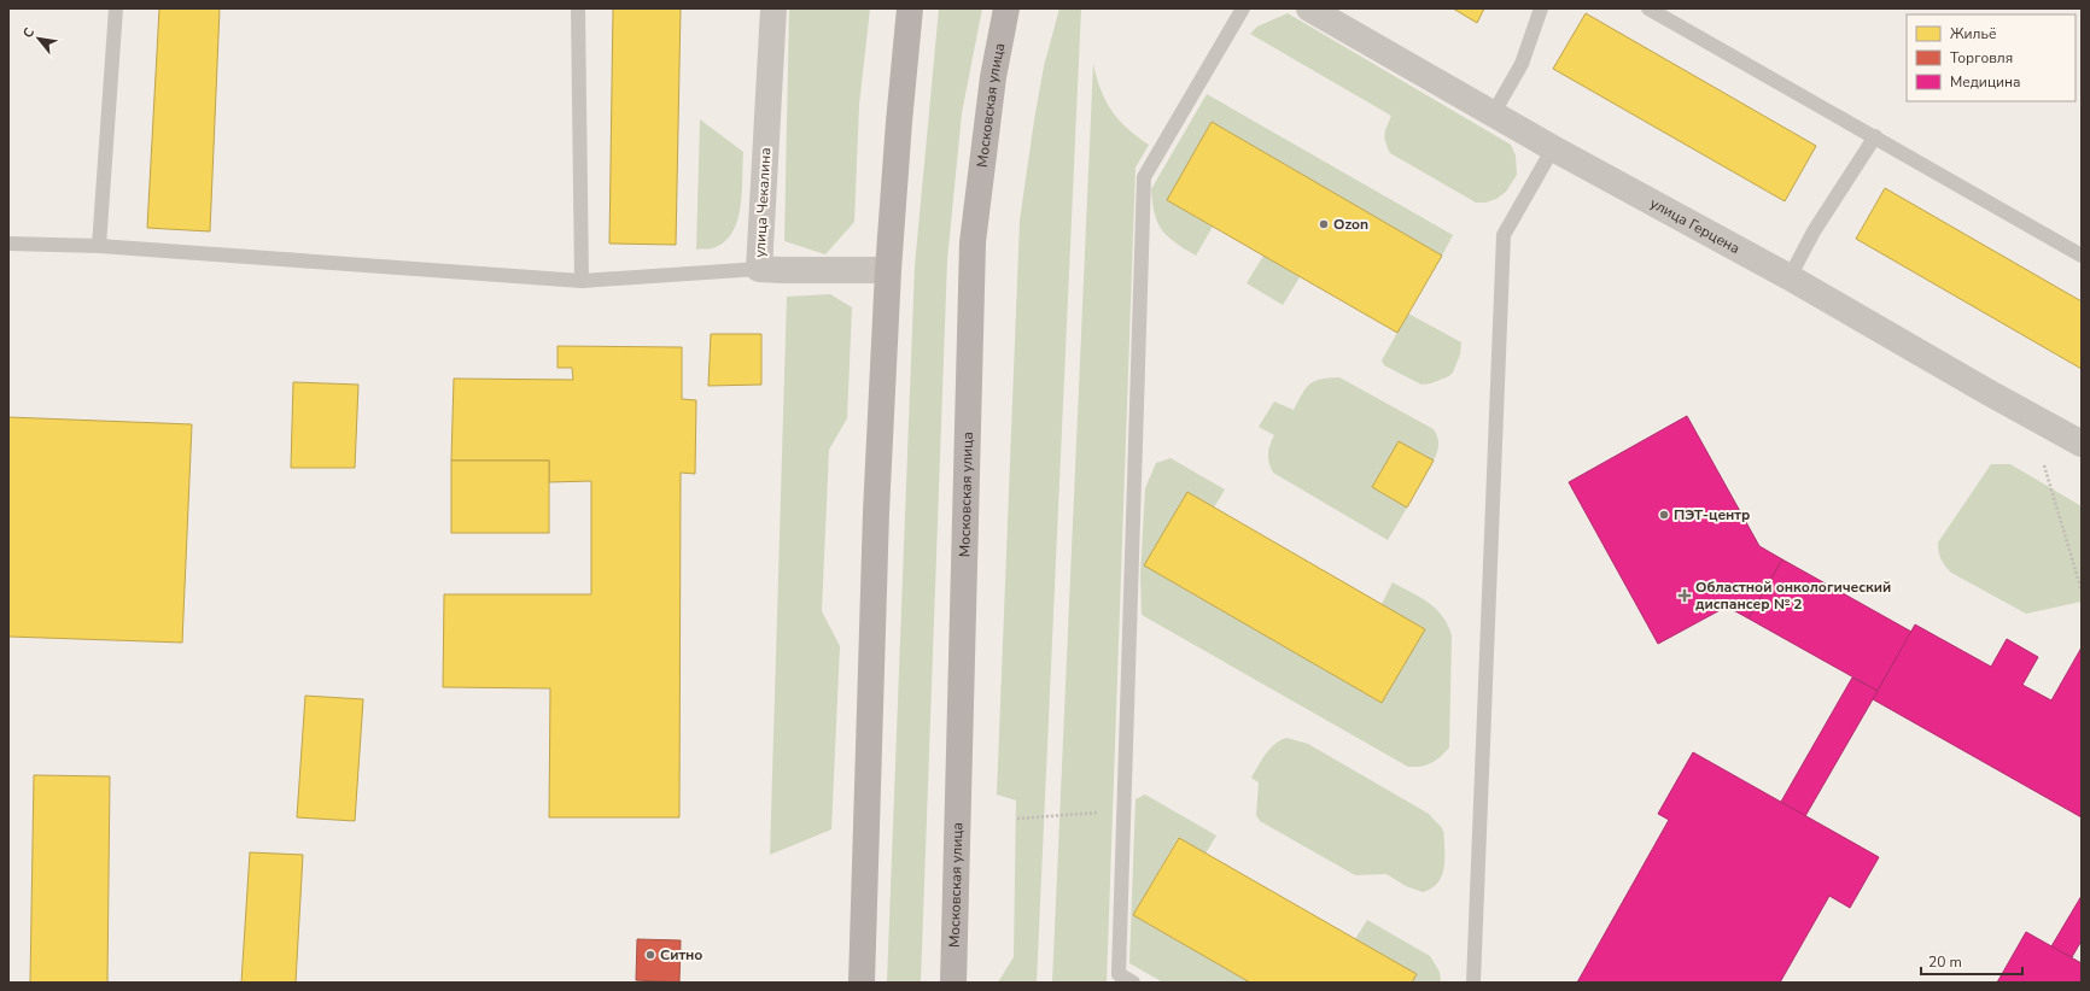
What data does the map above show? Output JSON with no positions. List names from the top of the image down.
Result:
{
  "streets": {
    "main road": ["Московская улица"],
    "street": ["улица Чекалина", "улица Герцена"]
  },
  "places": {
    "other": ["Ozon", "ПЭТ-центр", "Ситно"],
    "health": ["Областной онкологический диспансер № 2"]
  },
  "legend": ["Жильё", "Торговля", "Медицина"],
  "scale_bar": "20 m",
  "north": "top left"
}
